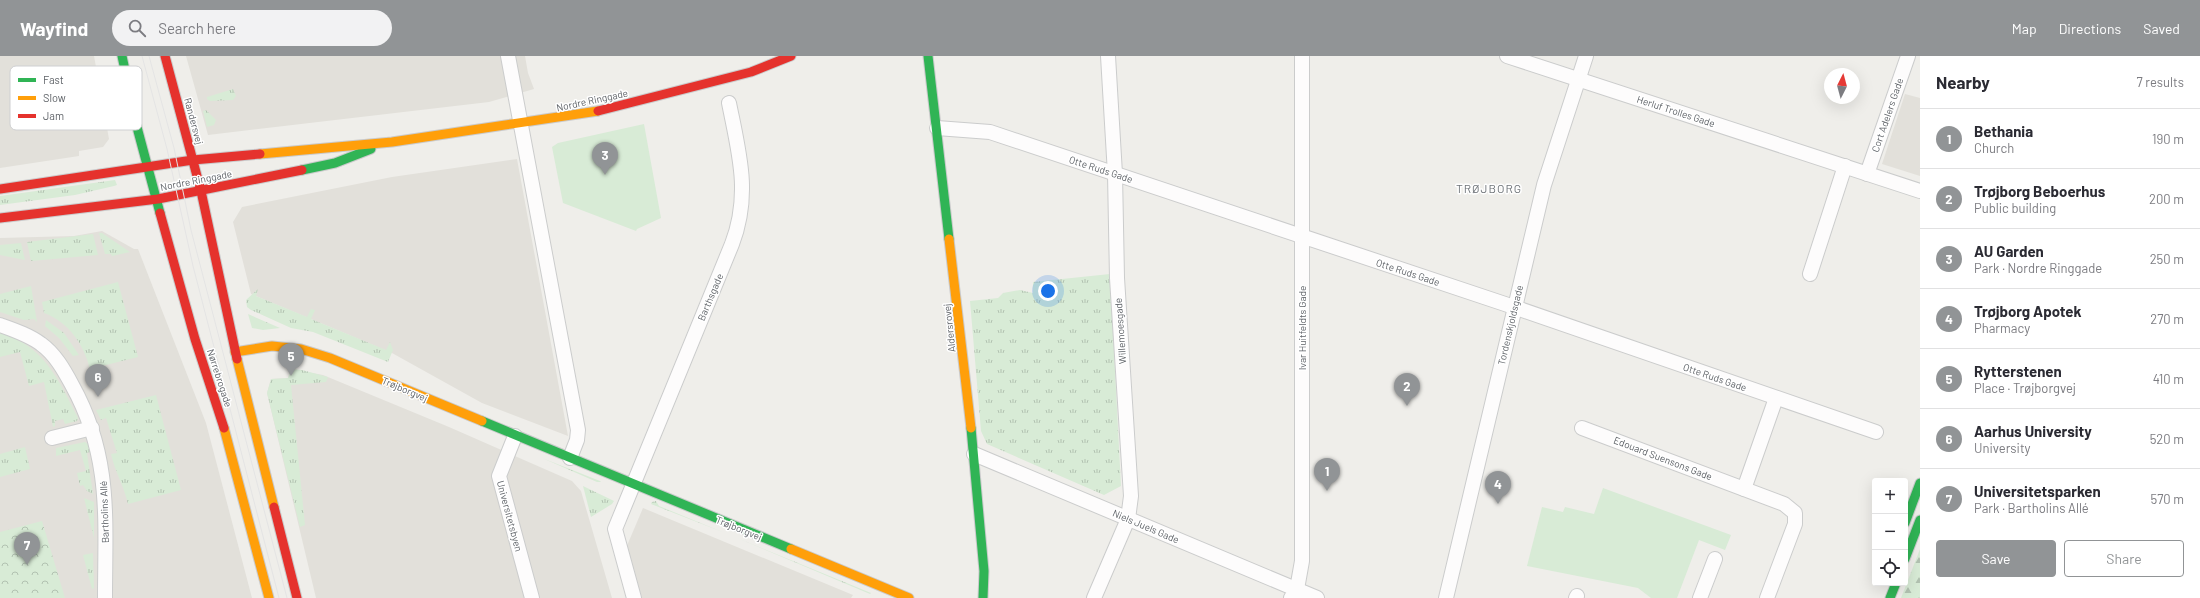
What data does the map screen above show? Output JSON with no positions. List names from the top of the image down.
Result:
{
  "streets": {
    "street": [
      "Nordre Ringgade",
      "Herluf Trolles Gade",
      "Cort Adelers Gade",
      "Randersvej",
      "Otte Ruds Gade",
      "Barthsgade",
      "Tordenskjoldsgade",
      "Aldersrovej",
      "Ivar Huitfeldts Gade",
      "Willemoesgade",
      "Nørrebrogade",
      "Trøjborgvej",
      "Edouard Suensons Gade",
      "Bartholins Allé",
      "Universitetsbyen",
      "Niels Juels Gade"
    ]
  },
  "crossings": [
    ["Nordre Ringgade", "Randersvej"],
    ["Nordre Ringgade", "Nørrebrogade"],
    ["Herluf Trolles Gade", "Cort Adelers Gade"],
    ["Herluf Trolles Gade", "Tordenskjoldsgade"],
    ["Randersvej", "Nørrebrogade"],
    ["Otte Ruds Gade", "Tordenskjoldsgade"],
    ["Otte Ruds Gade", "Aldersrovej"],
    ["Otte Ruds Gade", "Ivar Huitfeldts Gade"],
    ["Otte Ruds Gade", "Willemoesgade"],
    ["Barthsgade", "Trøjborgvej"],
    ["Aldersrovej", "Niels Juels Gade"],
    ["Ivar Huitfeldts Gade", "Niels Juels Gade"],
    ["Willemoesgade", "Niels Juels Gade"],
    ["Nørrebrogade", "Trøjborgvej"],
    ["Trøjborgvej", "Universitetsbyen"]
  ],
  "districts": ["TRØJBORG"],
  "legend": ["Fast", "Slow", "Jam"],
  "north": "top",
  "page": {
    "header": "Wayfind",
    "search": "Search here",
    "nav": ["Map", "Directions", "Saved"],
    "heading": ["Nearby", "7 results"],
    "list": [
      {
        "mark": "1",
        "name": "Bethania",
        "note": "Church",
        "value": "190 m"
      },
      {
        "mark": "2",
        "name": "Trøjborg Beboerhus",
        "note": "Public building",
        "value": "200 m"
      },
      {
        "mark": "3",
        "name": "AU Garden",
        "note": "Park · Nordre Ringgade",
        "value": "250 m"
      },
      {
        "mark": "4",
        "name": "Trøjborg Apotek",
        "note": "Pharmacy",
        "value": "270 m"
      },
      {
        "mark": "5",
        "name": "Rytterstenen",
        "note": "Place · Trøjborgvej",
        "value": "410 m"
      },
      {
        "mark": "6",
        "name": "Aarhus University",
        "note": "University",
        "value": "520 m"
      },
      {
        "mark": "7",
        "name": "Universitetsparken",
        "note": "Park · Bartholins Allé",
        "value": "570 m"
      }
    ],
    "pins": [
      "3",
      "5",
      "6",
      "2",
      "1",
      "4",
      "7"
    ],
    "map_buttons": ["+", "−"],
    "buttons": ["Save", "Share"]
  }
}
